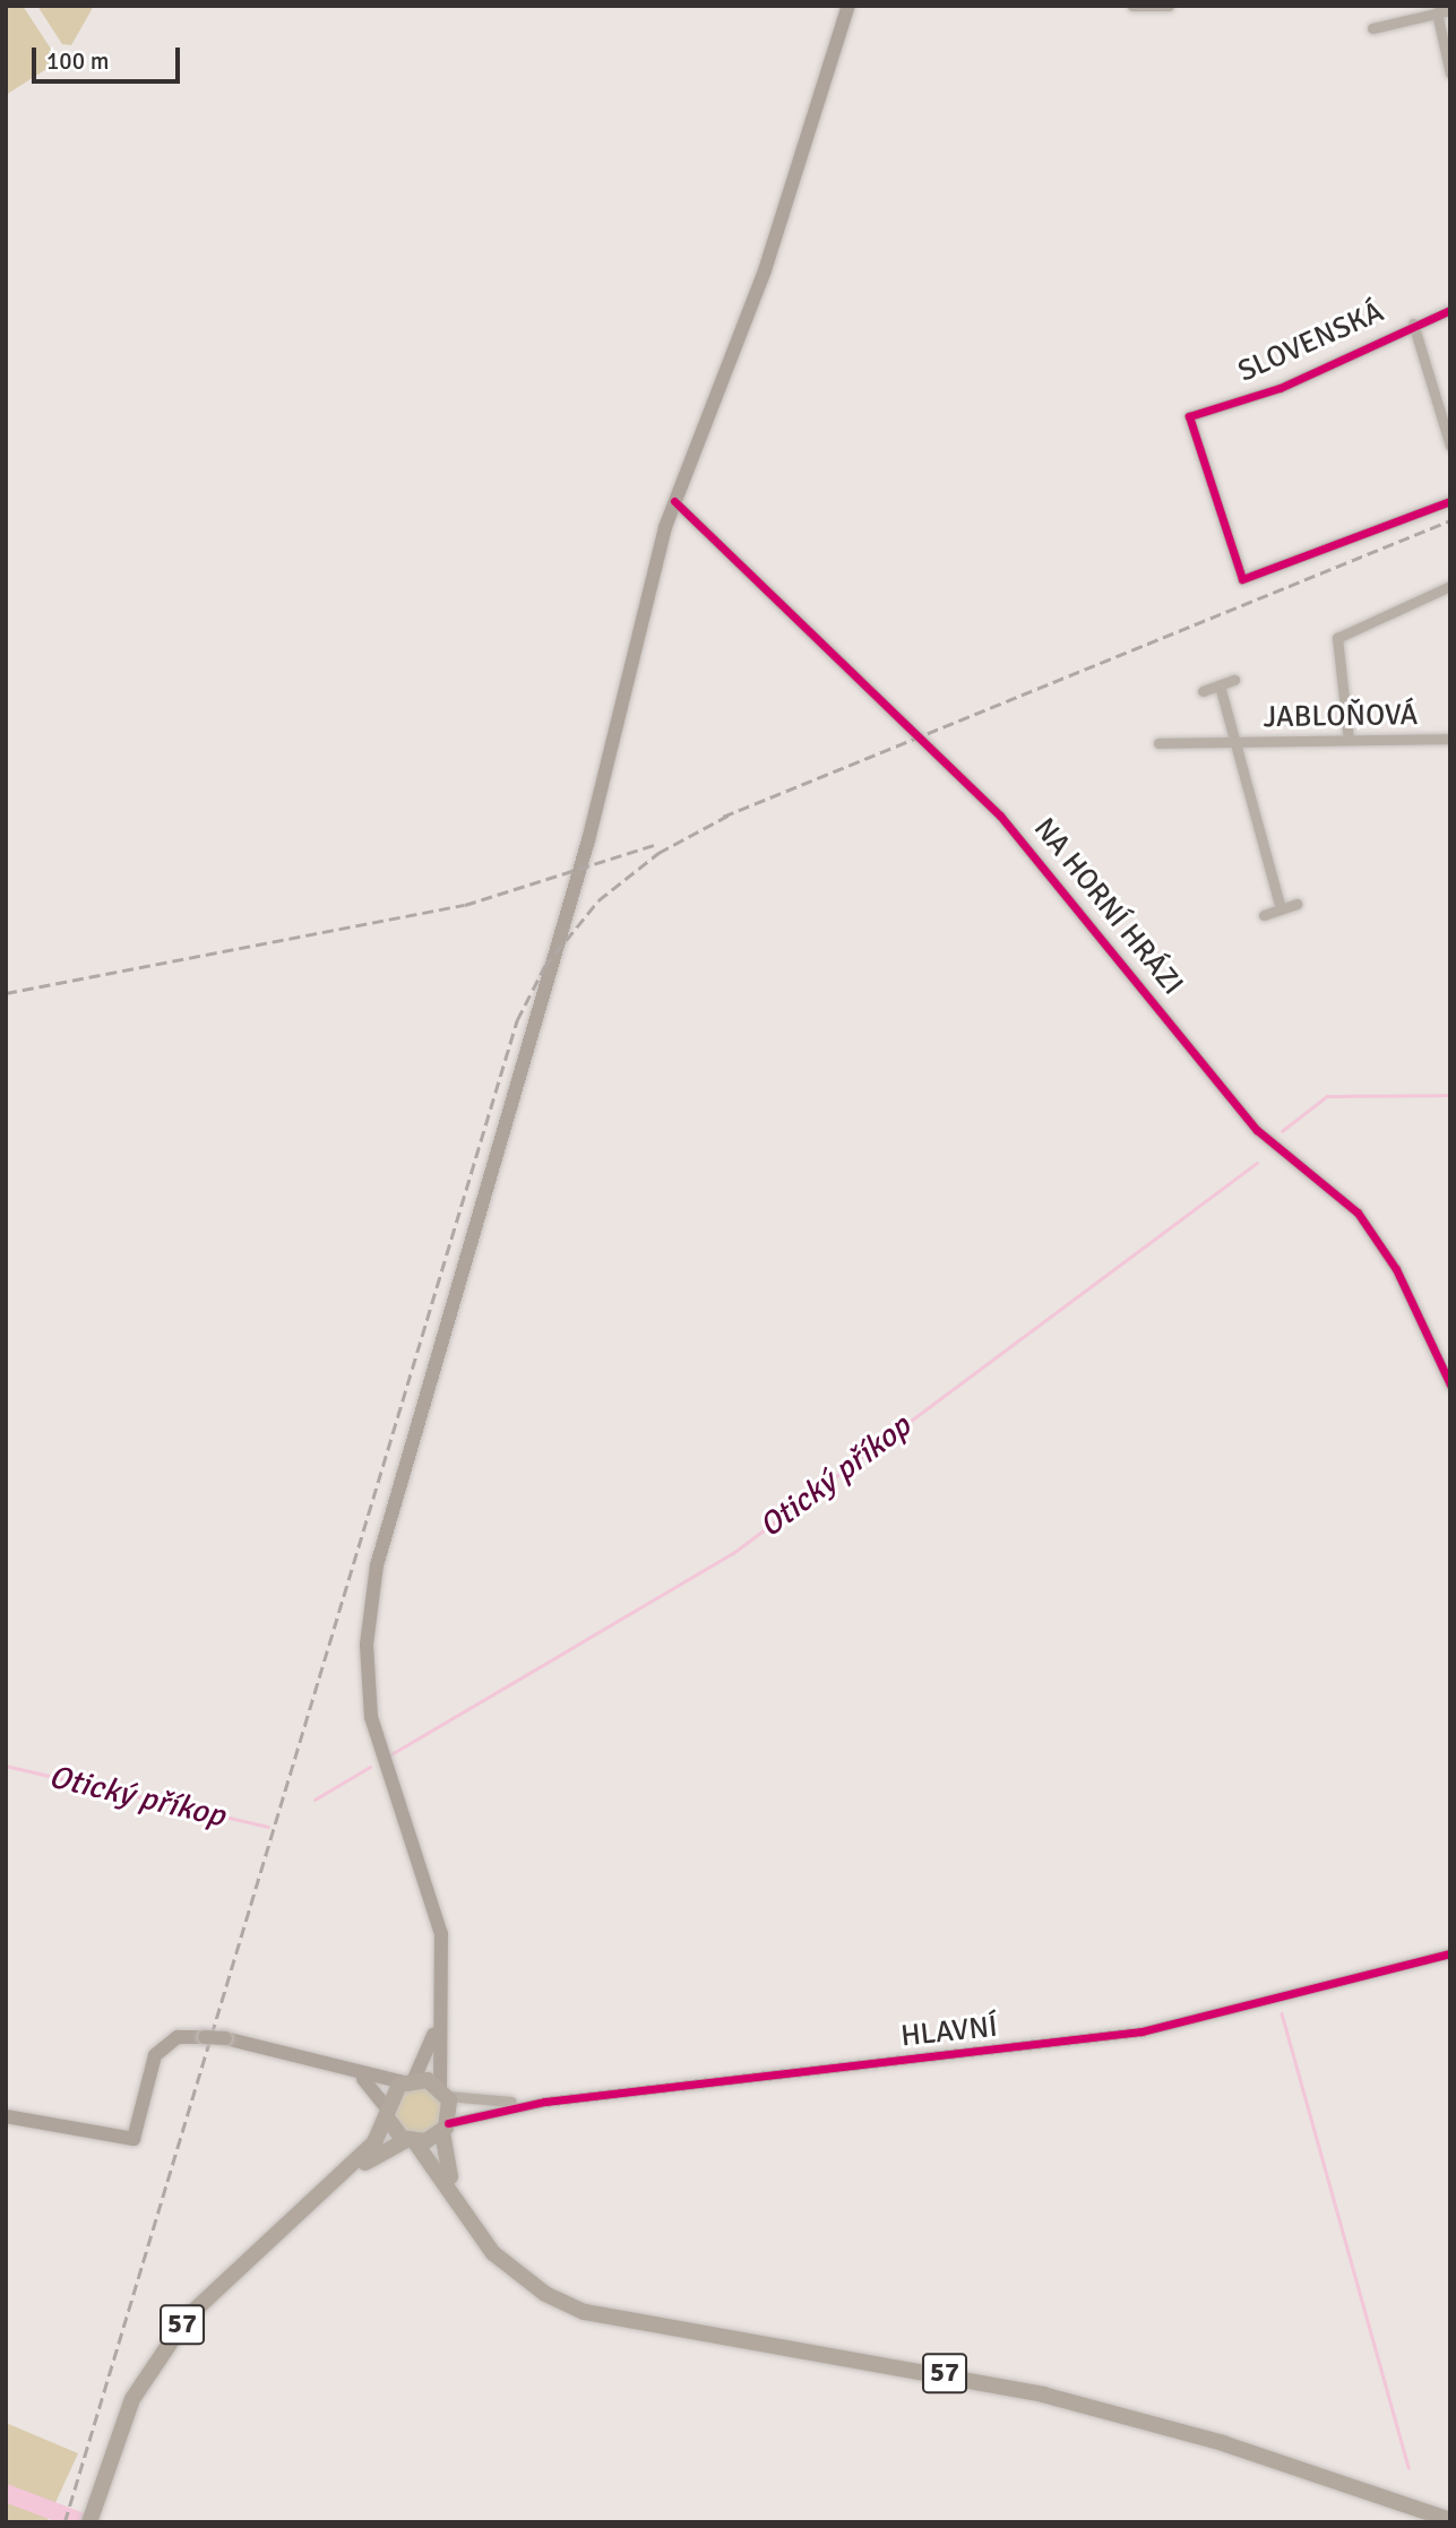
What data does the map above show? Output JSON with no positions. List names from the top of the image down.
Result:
{
  "streets": {
    "main road": ["57"],
    "street": [
      "SLOVENSKÁ",
      "JABLOŇOVÁ",
      "NA HORNÍ HRÁZI",
      "HLAVNÍ"
    ]
  },
  "crossings": [
    ["HLAVNÍ", "57"]
  ],
  "water": ["Otický příkop"],
  "scale_bar": "100 m"
}
